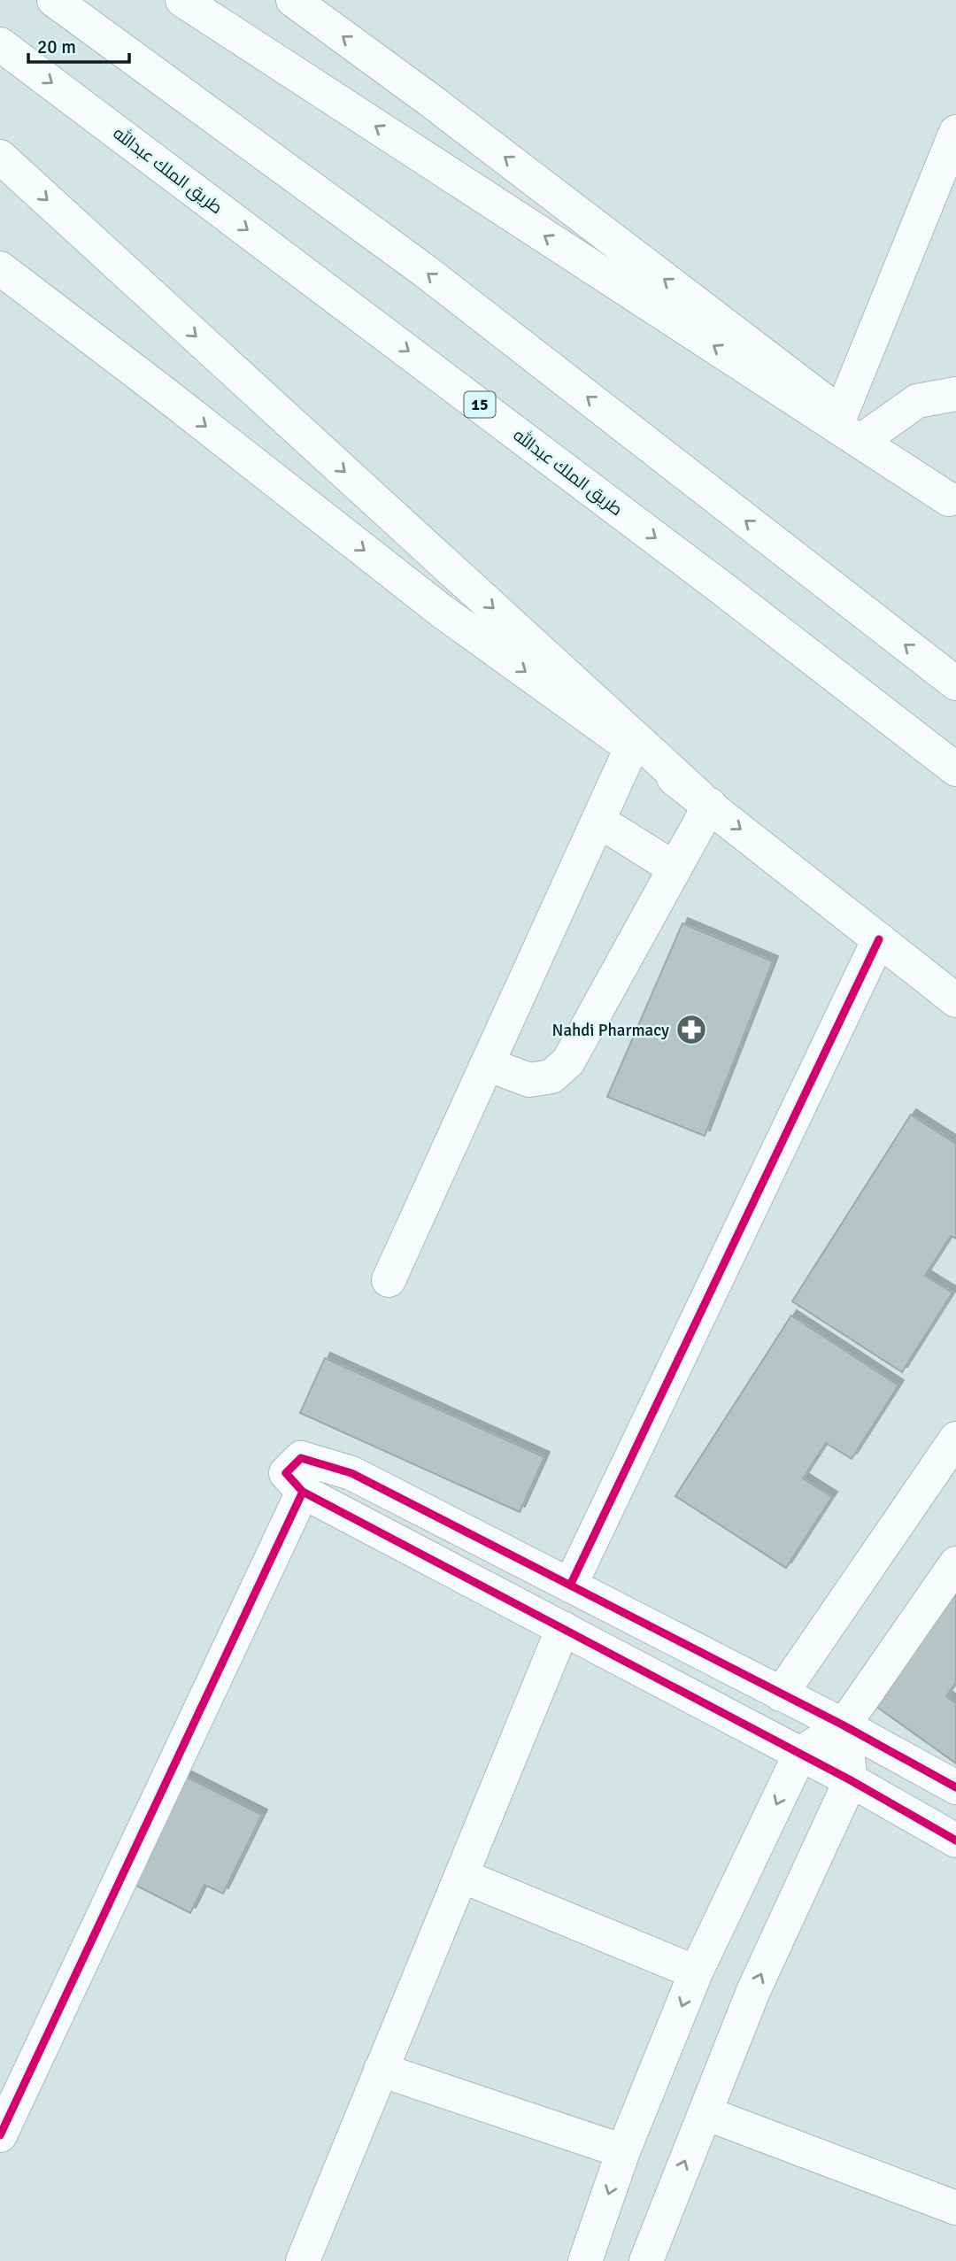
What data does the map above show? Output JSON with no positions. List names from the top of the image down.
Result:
{
  "streets": {
    "main road": ["طريق الملك عبدالله", "15"]
  },
  "places": {
    "pharmacy": ["Nahdi Pharmacy"]
  },
  "scale_bar": "20 m"
}
